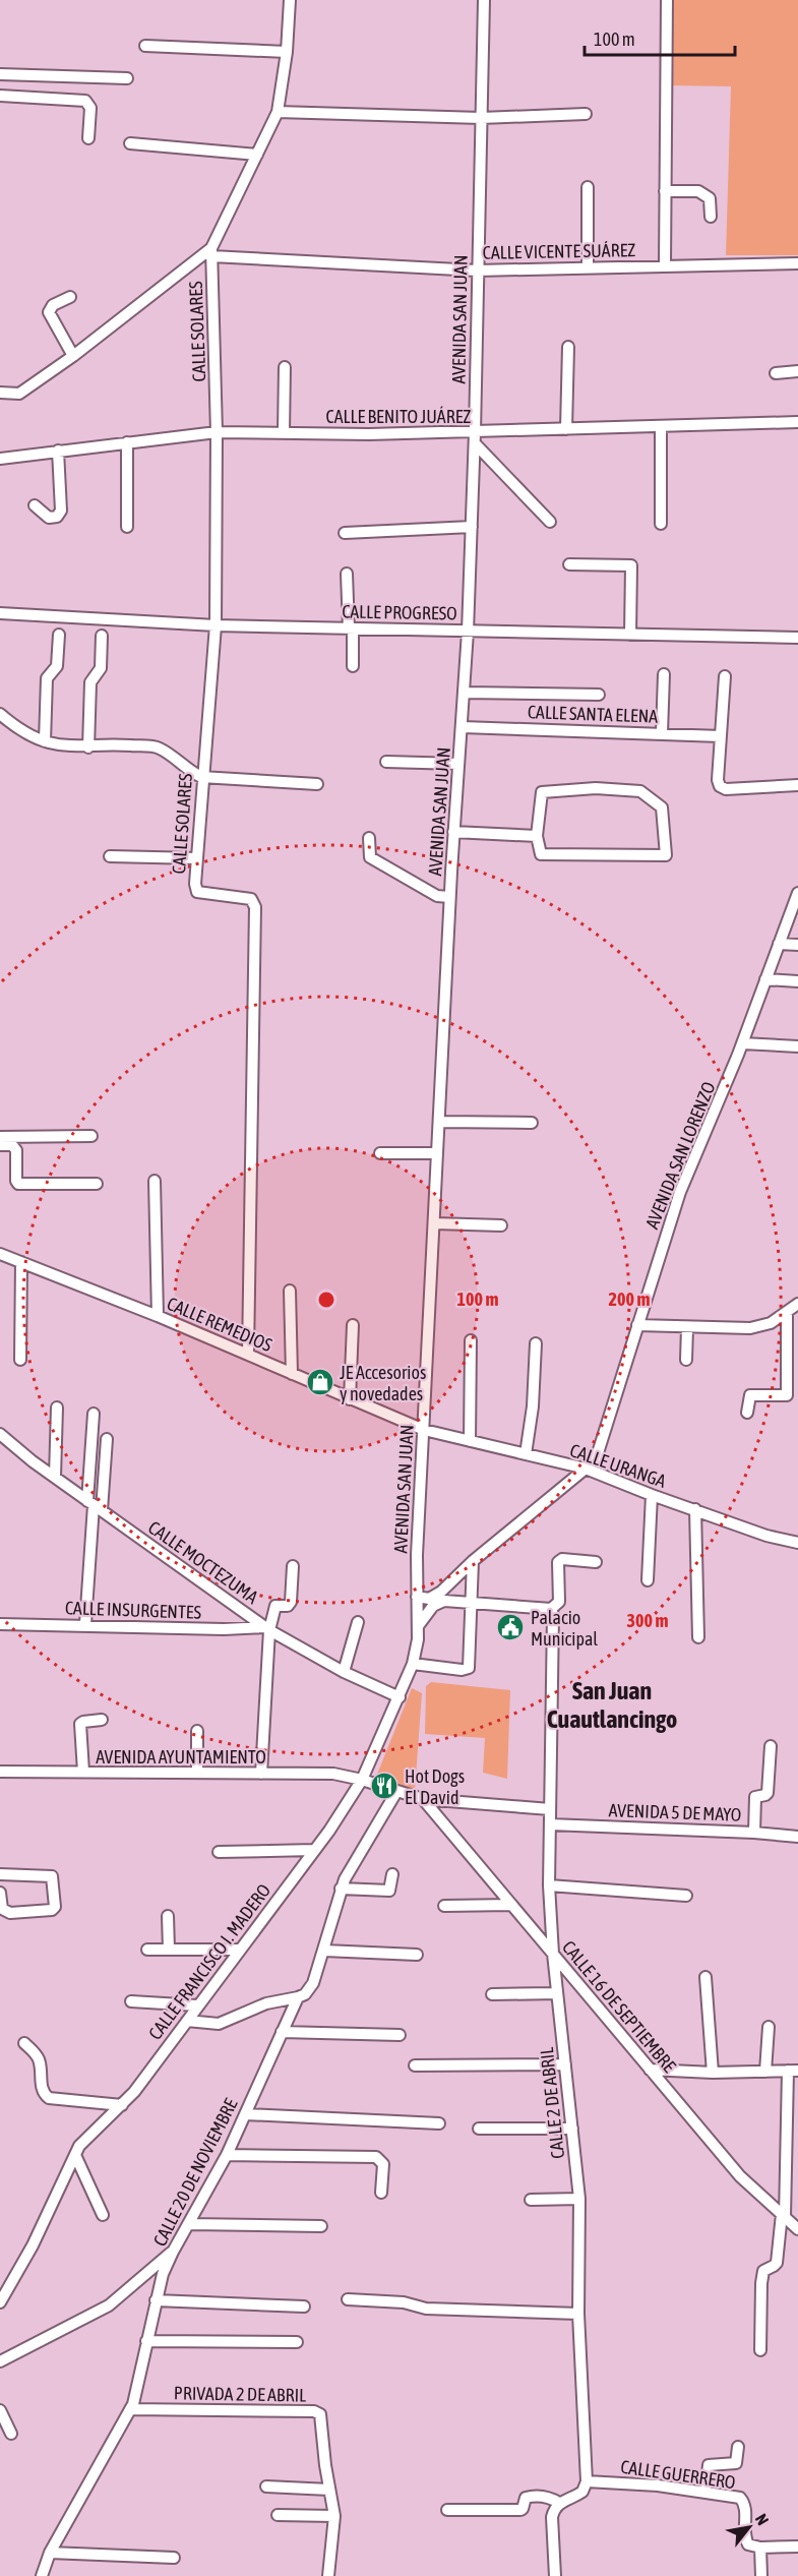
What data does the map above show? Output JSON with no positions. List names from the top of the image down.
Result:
{
  "streets": {
    "street": [
      "CALLE VICENTE SUÁREZ",
      "AVENIDA SAN JUAN",
      "CALLE SOLARES",
      "CALLE BENITO JUÁREZ",
      "CALLE PROGRESO",
      "CALLE SANTA ELENA",
      "AVENIDA SAN LORENZO",
      "CALLE REMEDIOS",
      "CALLE URANGA",
      "CALLE MOCTEZUMA",
      "CALLE INSURGENTES",
      "AVENIDA AYUNTAMIENTO",
      "AVENIDA 5 DE MAYO",
      "CALLE FRANCISCO I. MADERO",
      "CALLE 16 DE SEPTIEMBRE",
      "CALLE 2 DE ABRIL",
      "CALLE 20 DE NOVIEMBRE",
      "PRIVADA 2 DE ABRIL",
      "CALLE GUERRERO"
    ]
  },
  "crossings": [
    ["CALLE VICENTE SUÁREZ", "AVENIDA SAN JUAN"],
    ["CALLE VICENTE SUÁREZ", "CALLE SOLARES"],
    ["AVENIDA SAN JUAN", "CALLE BENITO JUÁREZ"],
    ["AVENIDA SAN JUAN", "CALLE PROGRESO"],
    ["AVENIDA SAN JUAN", "CALLE SANTA ELENA"],
    ["AVENIDA SAN JUAN", "AVENIDA SAN LORENZO"],
    ["AVENIDA SAN JUAN", "CALLE REMEDIOS"],
    ["AVENIDA SAN JUAN", "CALLE URANGA"],
    ["AVENIDA SAN JUAN", "CALLE FRANCISCO I. MADERO"],
    ["CALLE SOLARES", "CALLE BENITO JUÁREZ"],
    ["CALLE SOLARES", "CALLE PROGRESO"],
    ["CALLE SOLARES", "CALLE REMEDIOS"],
    ["AVENIDA SAN LORENZO", "CALLE URANGA"],
    ["CALLE REMEDIOS", "CALLE URANGA"],
    ["CALLE MOCTEZUMA", "CALLE INSURGENTES"],
    ["CALLE MOCTEZUMA", "CALLE FRANCISCO I. MADERO"],
    ["AVENIDA AYUNTAMIENTO", "CALLE FRANCISCO I. MADERO"],
    ["AVENIDA AYUNTAMIENTO", "CALLE 16 DE SEPTIEMBRE"],
    ["AVENIDA AYUNTAMIENTO", "CALLE 2 DE ABRIL"],
    ["AVENIDA AYUNTAMIENTO", "CALLE 20 DE NOVIEMBRE"],
    ["AVENIDA 5 DE MAYO", "CALLE 2 DE ABRIL"],
    ["CALLE 16 DE SEPTIEMBRE", "CALLE 2 DE ABRIL"],
    ["CALLE 2 DE ABRIL", "CALLE GUERRERO"],
    ["CALLE 20 DE NOVIEMBRE", "PRIVADA 2 DE ABRIL"]
  ],
  "districts": ["San Juan Cuautlancingo"],
  "places": {
    "shop": ["JE Accesorios y novedades"],
    "public building": ["Palacio Municipal"],
    "restaurant": ["Hot Dogs El David"]
  },
  "scale_bar": "100 m",
  "north": "top right",
  "rings": ["100 m", "200 m", "300 m"]
}
